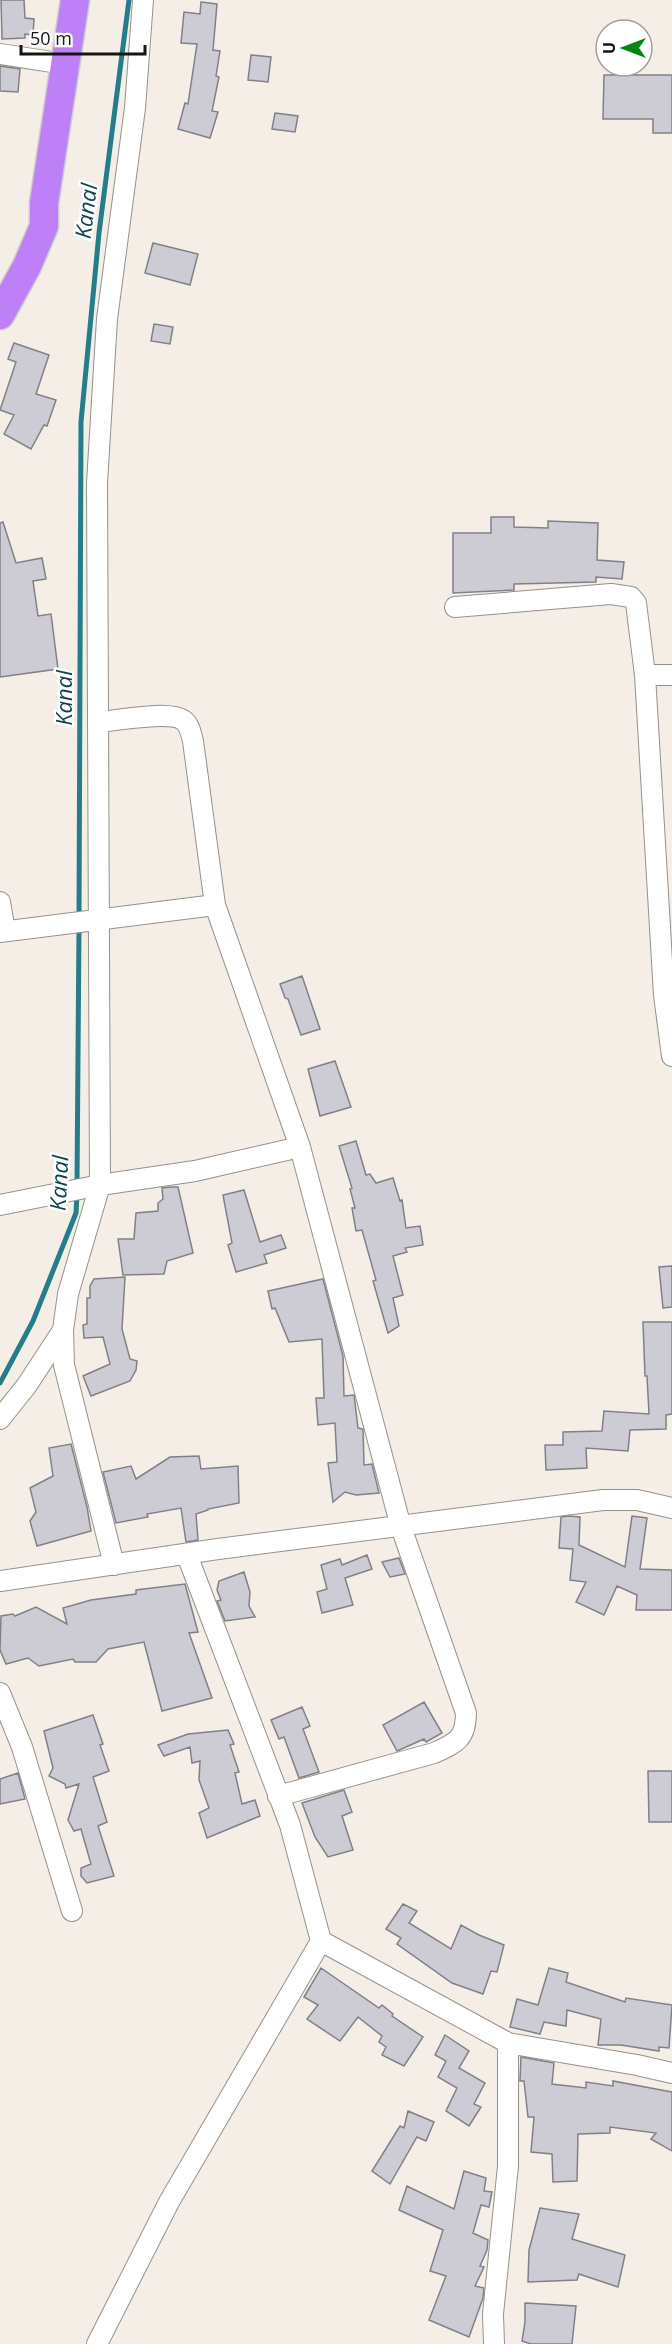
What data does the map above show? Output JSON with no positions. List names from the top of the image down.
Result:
{
  "water": ["Kanal"],
  "scale_bar": "50 m",
  "north": "left"
}
